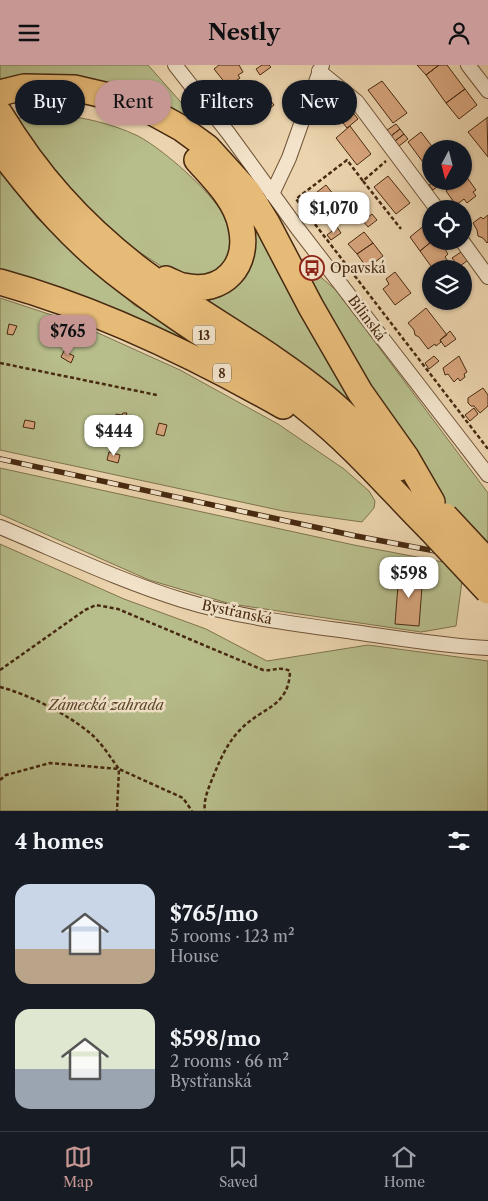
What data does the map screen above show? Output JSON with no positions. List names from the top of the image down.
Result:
{
  "streets": {
    "highway": ["13", "8"],
    "street": ["Bílinská", "Bystřanská"]
  },
  "crossings": [
    ["13", "8"]
  ],
  "parks": ["Zámecká zahrada"],
  "places": {
    "bus stop": ["Opavská"]
  },
  "north": "bottom",
  "page": {
    "header": "Nestly",
    "chip": [
      "Buy",
      "Rent",
      "Filters",
      "New"
    ],
    "price": [
      "$1,070",
      "$765",
      "$444",
      "$598"
    ],
    "heading": "4 homes",
    "list": [
      {
        "name": "$765/mo",
        "note": "5 rooms · 123 m² · House"
      },
      {
        "name": "$598/mo",
        "note": "2 rooms · 66 m² · Bystřanská"
      }
    ],
    "tabs": ["Map", "Saved", "Home"]
  }
}
